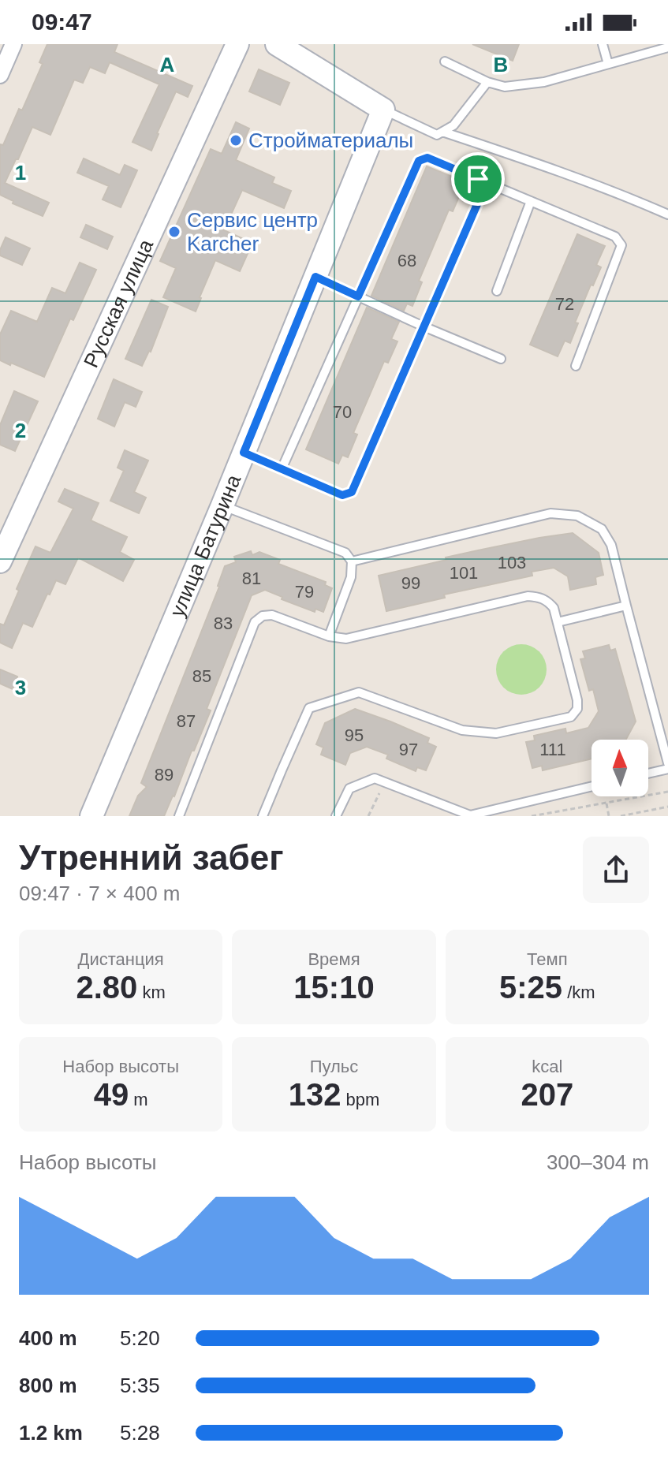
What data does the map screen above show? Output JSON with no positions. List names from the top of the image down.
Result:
{
  "streets": {
    "street": ["Русская улица", "улица Батурина"]
  },
  "places": ["Стройматериалы", "Сервис центр Karcher"],
  "house_numbers": [
    "68",
    "72",
    "70",
    "103",
    "101",
    "81",
    "99",
    "79",
    "83",
    "85",
    "87",
    "95",
    "97",
    "111",
    "89"
  ],
  "north": "top",
  "page": {
    "status": "09:47",
    "heading": ["Утренний забег", "09:47 · 7 × 400 m"],
    "stats": [
      ["Дистанция", "2.80 km"],
      ["Время", "15:10"],
      ["Темп", "5:25 /km"],
      ["Набор высоты", "49 m"],
      ["Пульс", "132 bpm"],
      ["kcal", "207"]
    ],
    "chart": ["Набор высоты", "300–304 m"],
    "list": [
      {
        "name": "400 m",
        "note": "5:20"
      },
      {
        "name": "800 m",
        "note": "5:35"
      },
      {
        "name": "1.2 km",
        "note": "5:28"
      }
    ]
  },
  "grid": {
    "columns": ["A", "B"],
    "rows": ["1", "2", "3"]
  }
}
